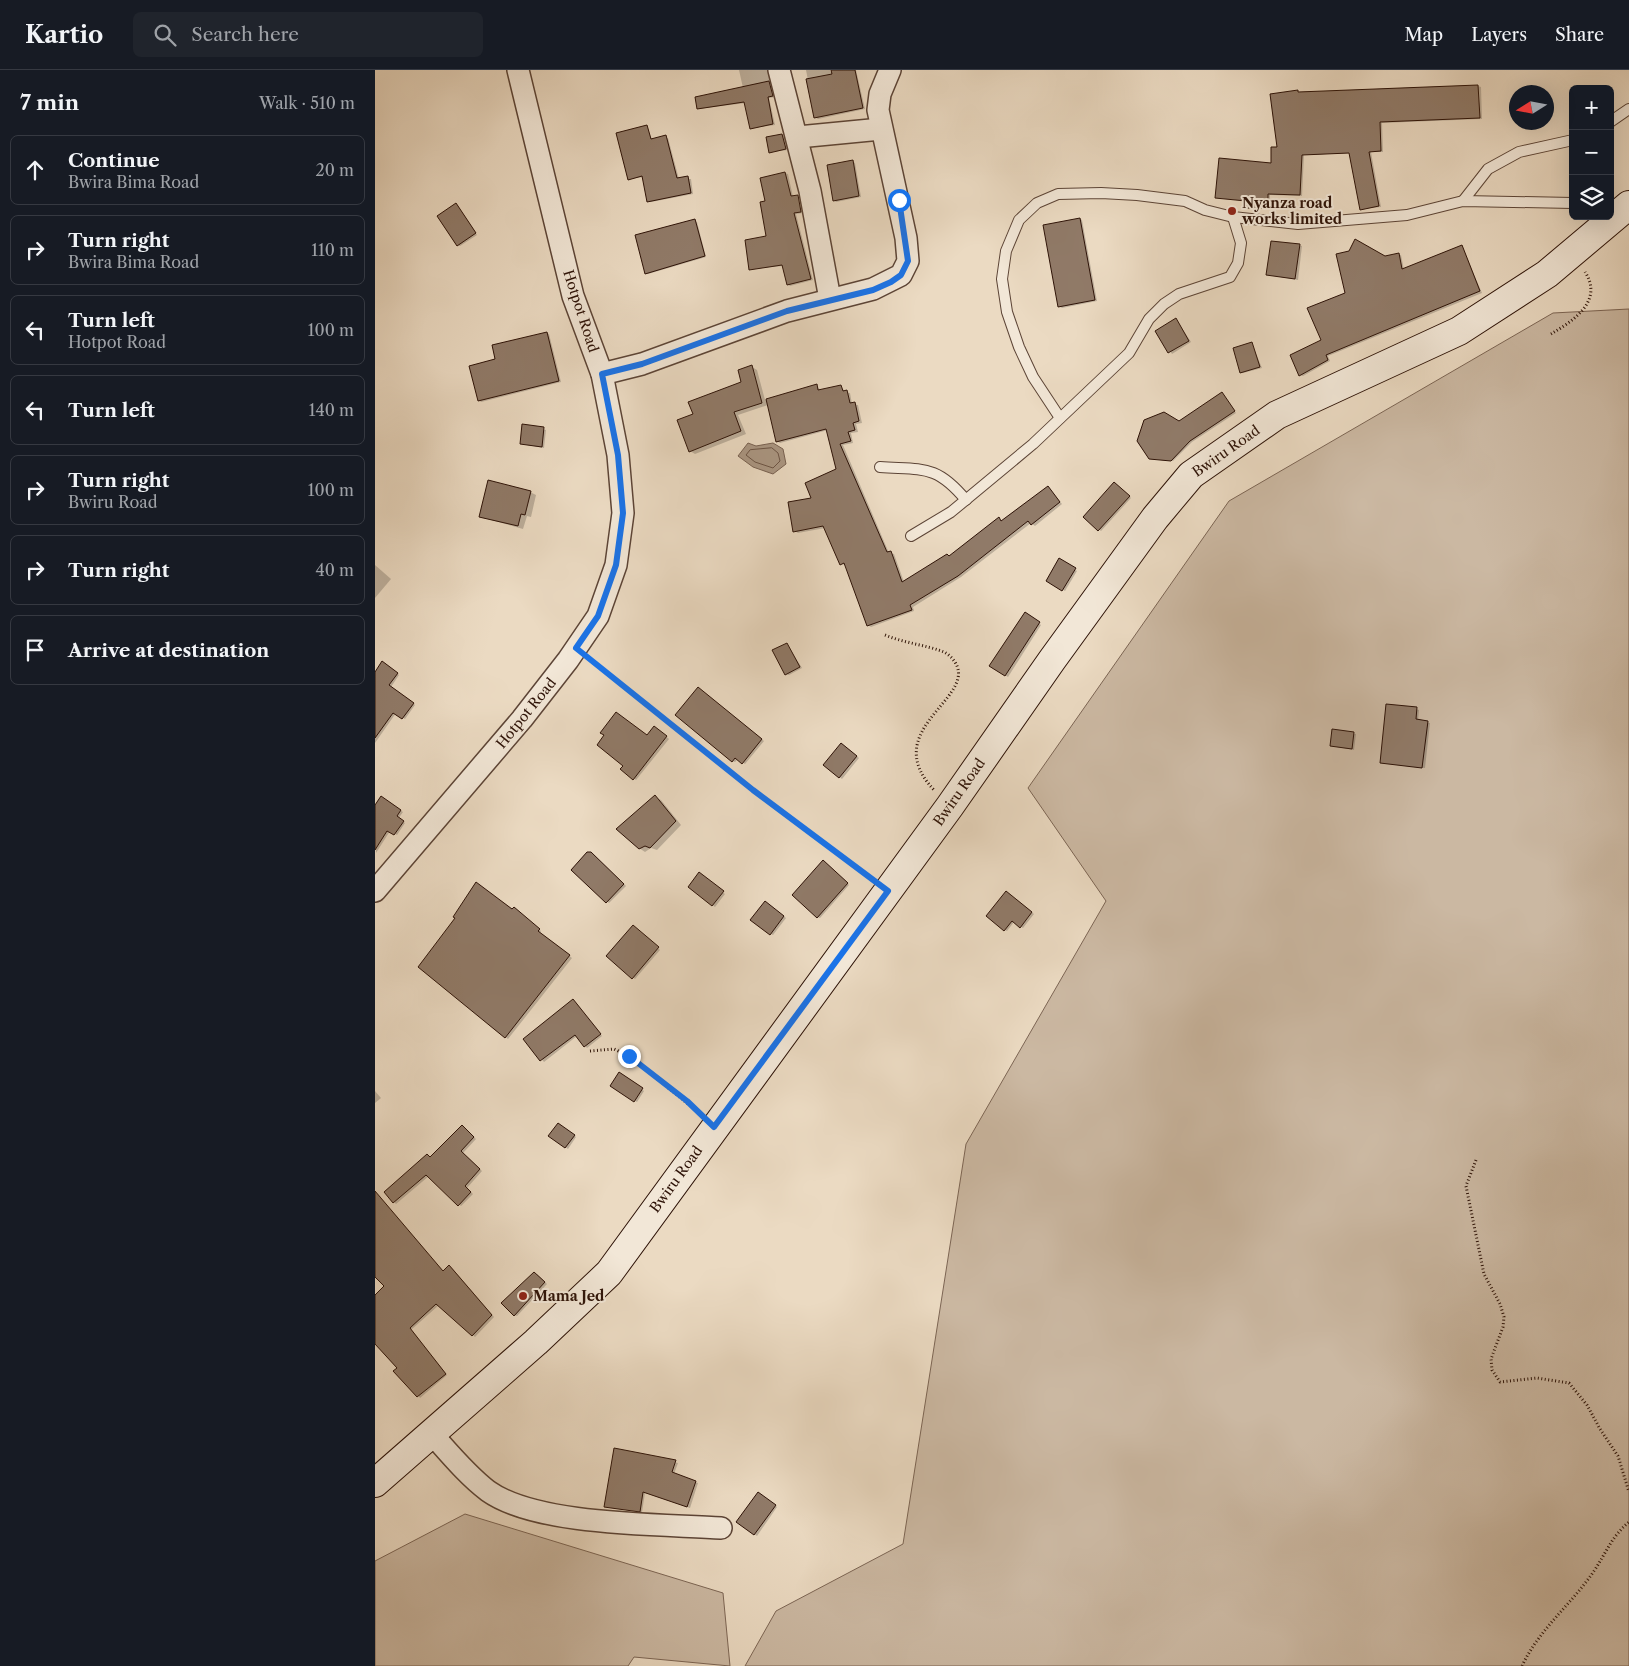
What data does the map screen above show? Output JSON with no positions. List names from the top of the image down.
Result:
{
  "streets": {
    "main road": ["Bwiru Road"],
    "street": ["Hotpot Road"]
  },
  "places": ["Nyanza road works limited", "Mama Jed"],
  "north": "left",
  "page": {
    "header": "Kartio",
    "search": "Search here",
    "nav": ["Map", "Layers", "Share"],
    "heading": ["7 min", "Walk · 510 m"],
    "map_buttons": ["+", "−"],
    "list": [
      ["Continue", "Bwira Bima Road", "20 m"],
      ["Turn right", "Bwira Bima Road", "110 m"],
      ["Turn left", "Hotpot Road", "100 m"],
      ["Turn left", "140 m"],
      ["Turn right", "Bwiru Road", "100 m"],
      ["Turn right", "40 m"],
      "Arrive at destination"
    ]
  }
}
